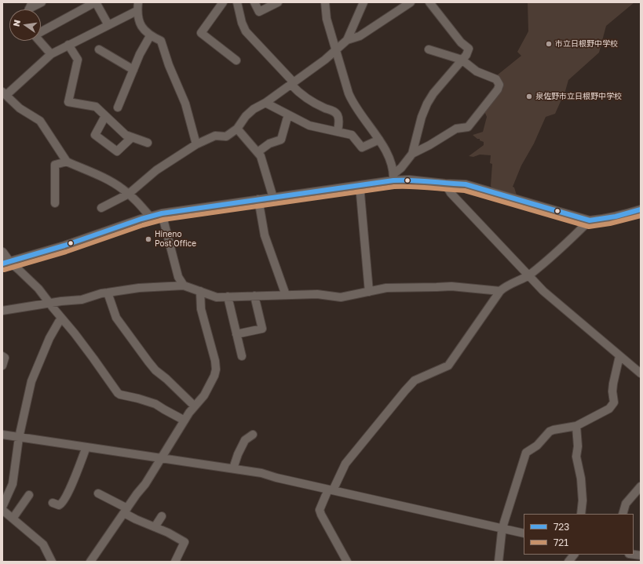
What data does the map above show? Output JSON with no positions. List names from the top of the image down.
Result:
{
  "places": ["市立日根野中学校", "泉佐野市立日根野中学校", "Hineno Post Office"],
  "lines": ["transit line 723", "transit line 721"],
  "legend": ["723", "721"],
  "north": "left"
}
